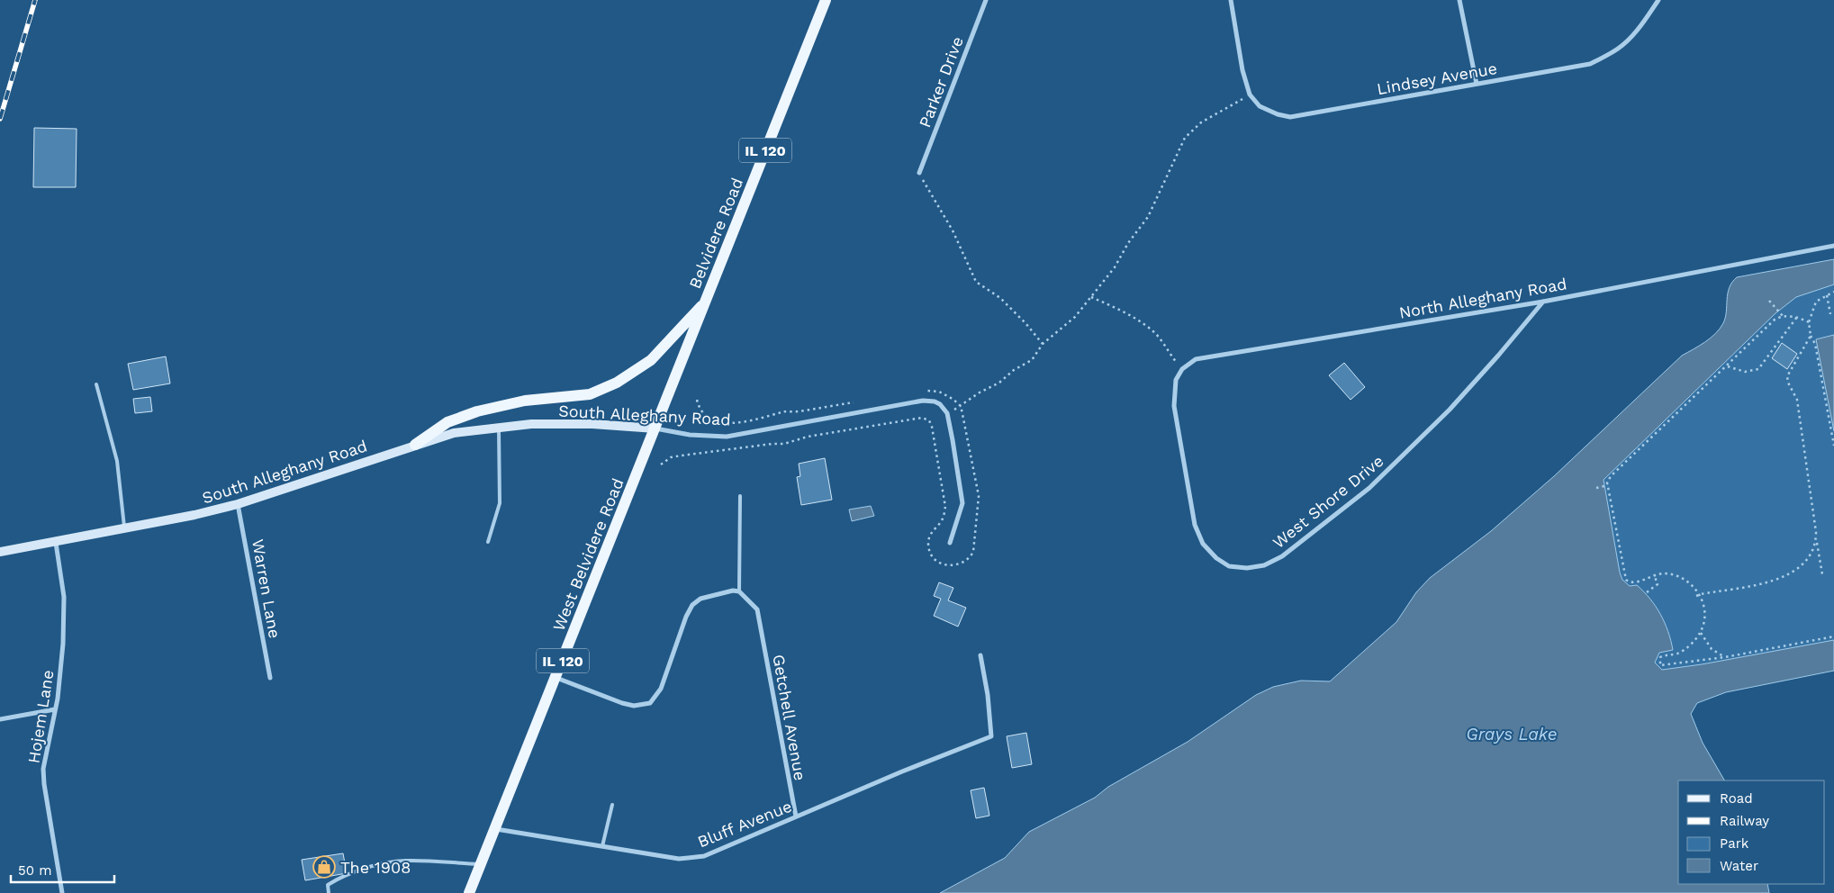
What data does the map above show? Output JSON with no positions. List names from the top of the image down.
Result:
{
  "streets": {
    "main road": ["IL 120", "Belvidere Road", "West Belvidere Road"],
    "street": [
      "Lindsey Avenue",
      "Parker Drive",
      "North Alleghany Road",
      "South Alleghany Road",
      "West Shore Drive",
      "Warren Lane",
      "Hojem Lane",
      "Getchell Avenue",
      "Bluff Avenue"
    ]
  },
  "crossings": [
    ["Belvidere Road", "South Alleghany Road"],
    ["Belvidere Road", "West Belvidere Road"],
    ["North Alleghany Road", "West Shore Drive"],
    ["South Alleghany Road", "West Belvidere Road"],
    ["South Alleghany Road", "Warren Lane"],
    ["South Alleghany Road", "Hojem Lane"],
    ["West Belvidere Road", "Bluff Avenue"],
    ["Getchell Avenue", "Bluff Avenue"]
  ],
  "water": ["Grays Lake"],
  "places": {
    "shop": ["The 1908"]
  },
  "legend": [
    "Road",
    "Railway",
    "Park",
    "Water"
  ],
  "scale_bar": "50 m"
}
